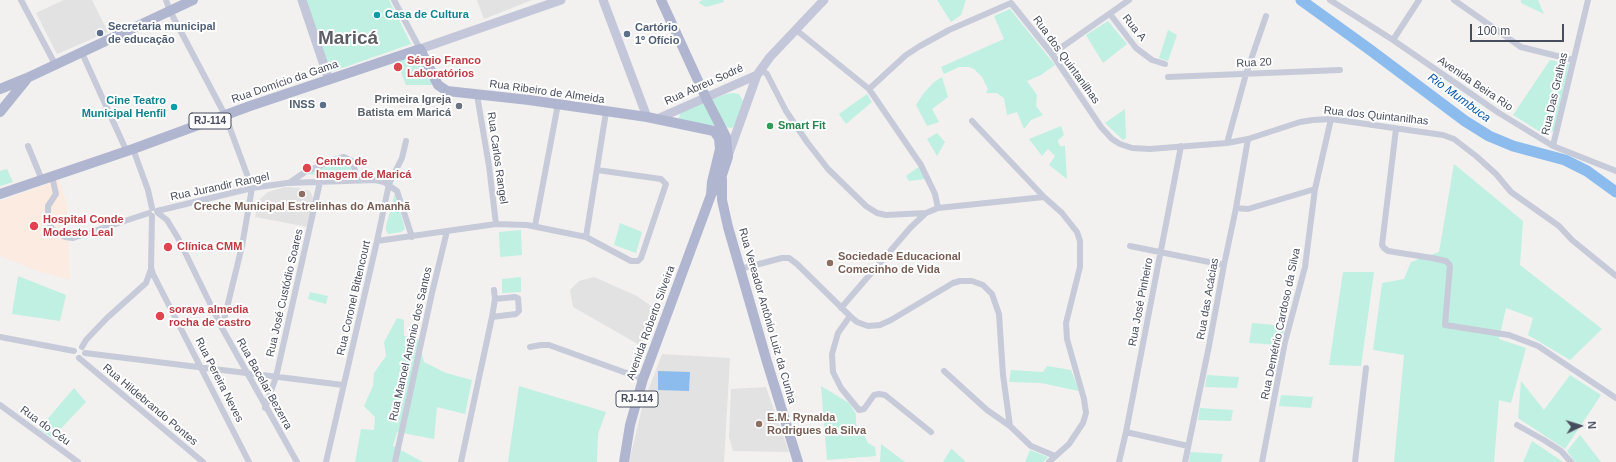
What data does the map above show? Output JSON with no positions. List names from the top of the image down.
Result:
{
  "streets": {
    "main road": [
      "Rua Domício da Gama",
      "Rua Abreu Sodré",
      "Rua Ribeiro de Almeida",
      "RJ-114",
      "Rua Vereador Antônio Luiz da Cunha",
      "Avenida Roberto Silveira"
    ],
    "street": [
      "Rua A",
      "Rua dos Quintanilhas",
      "Rua 20",
      "Avenida Beira Rio",
      "Rua Das Gralhas",
      "Rua Carlos Rangel",
      "Rua Jurandir Rangel",
      "Rua José Custódio Soares",
      "Rua Coronel Bittencourt",
      "Rua das Acácias",
      "Rua José Pinheiro",
      "Rua Demétrio Cardoso da Silva",
      "Rua Manoel Antônio dos Santos",
      "Rua Pereira Neves",
      "Rua Bacelar Bezerra",
      "Rua Hildebrando Pontes",
      "Rua do Céu"
    ]
  },
  "crossings": [
    ["Rua dos Quintanilhas", "Rua das Acácias"],
    ["Rua dos Quintanilhas", "Rua José Pinheiro"],
    ["Rua dos Quintanilhas", "Rua Demétrio Cardoso da Silva"],
    ["Rua Domício da Gama", "Rua Ribeiro de Almeida"],
    ["Rua Domício da Gama", "RJ-114"],
    ["Rua Domício da Gama", "Rua Jurandir Rangel"],
    ["Rua Domício da Gama", "Rua Pereira Neves"],
    ["Avenida Beira Rio", "Rua Das Gralhas"],
    ["Rua Abreu Sodré", "Rua Ribeiro de Almeida"],
    ["Rua Abreu Sodré", "Avenida Roberto Silveira"],
    ["Rua Ribeiro de Almeida", "RJ-114"],
    ["Rua Ribeiro de Almeida", "Rua Carlos Rangel"],
    ["Rua Ribeiro de Almeida", "Avenida Roberto Silveira"],
    ["Rua Jurandir Rangel", "Rua José Custódio Soares"],
    ["Rua Jurandir Rangel", "Rua Coronel Bittencourt"],
    ["Rua Jurandir Rangel", "Rua Pereira Neves"],
    ["Rua Jurandir Rangel", "Rua Bacelar Bezerra"],
    ["Rua José Custódio Soares", "Rua Bacelar Bezerra"],
    ["Rua Vereador Antônio Luiz da Cunha", "Avenida Roberto Silveira"],
    ["Rua Pereira Neves", "Rua Bacelar Bezerra"]
  ],
  "districts": ["Maricá"],
  "water": ["Rio Mumbuca"],
  "places": [
    "Casa de Cultura",
    "Secretaria municipal de educação",
    "Cartório 1º Ofício",
    "Sérgio Franco Laboratórios",
    "INSS",
    "Primeira Igreja Batista em Maricá",
    "Cine Teatro Municipal Henfil",
    "Smart Fit",
    "Centro de Imagem de Maricá",
    "Creche Municipal Estrelinhas do Amanhã",
    "Hospital Conde Modesto Leal",
    "Clínica CMM",
    "Sociedade Educacional Comecinho de Vida",
    "soraya almedia rocha de castro",
    "E.M. Rynalda Rodrigues da Silva"
  ],
  "scale_bar": "100 m",
  "north": "right"
}
